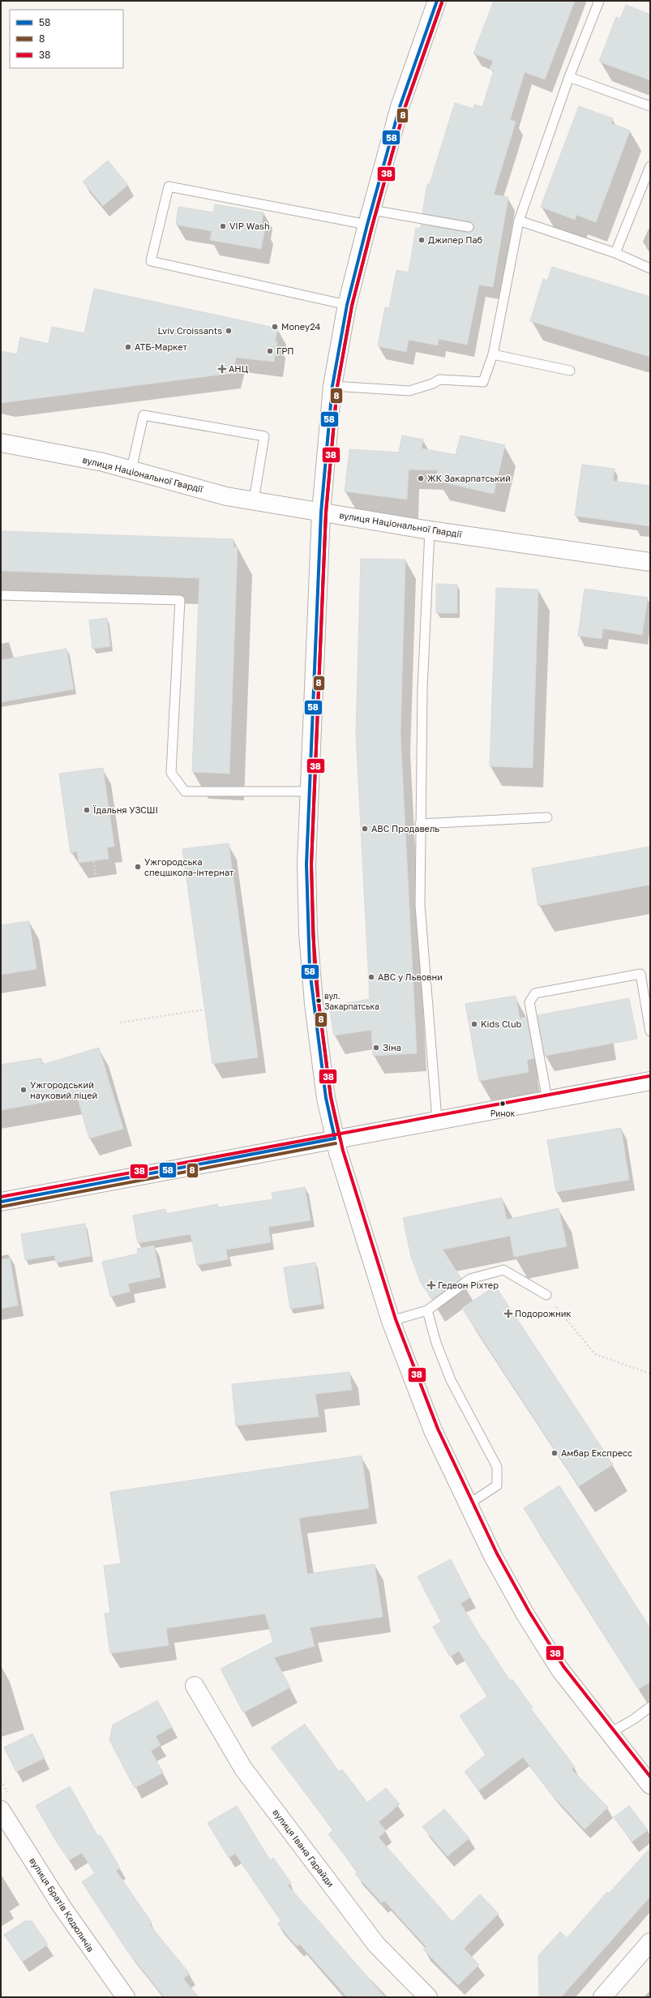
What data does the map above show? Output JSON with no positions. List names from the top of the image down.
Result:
{
  "streets": {
    "street": ["вулиця Національної Гвардії", "вулиця Івана Гарайди", "вулиця Братів Кедюличів"]
  },
  "places": {
    "other": [
      "VIP Wash",
      "Джипер Паб",
      "Money24",
      "Lviv Croissants",
      "АТБ-Маркет",
      "ГРП",
      "ЖК Закарпатський",
      "Їдальня УЗСШІ",
      "ABC Продавель",
      "Ужгородська спецшкола-інтернат",
      "ABC у Львовни",
      "вул. Закарпатська",
      "Kids Club",
      "Зіна",
      "Ужгородський науковий ліцей",
      "Ринок",
      "Амбар Експресс"
    ],
    "health": ["АНЦ", "Гедеон Ріхтер", "Подорожник"]
  },
  "lines": ["transit line 58", "transit line 8", "transit line 38"],
  "legend": ["58", "8", "38"]
}
